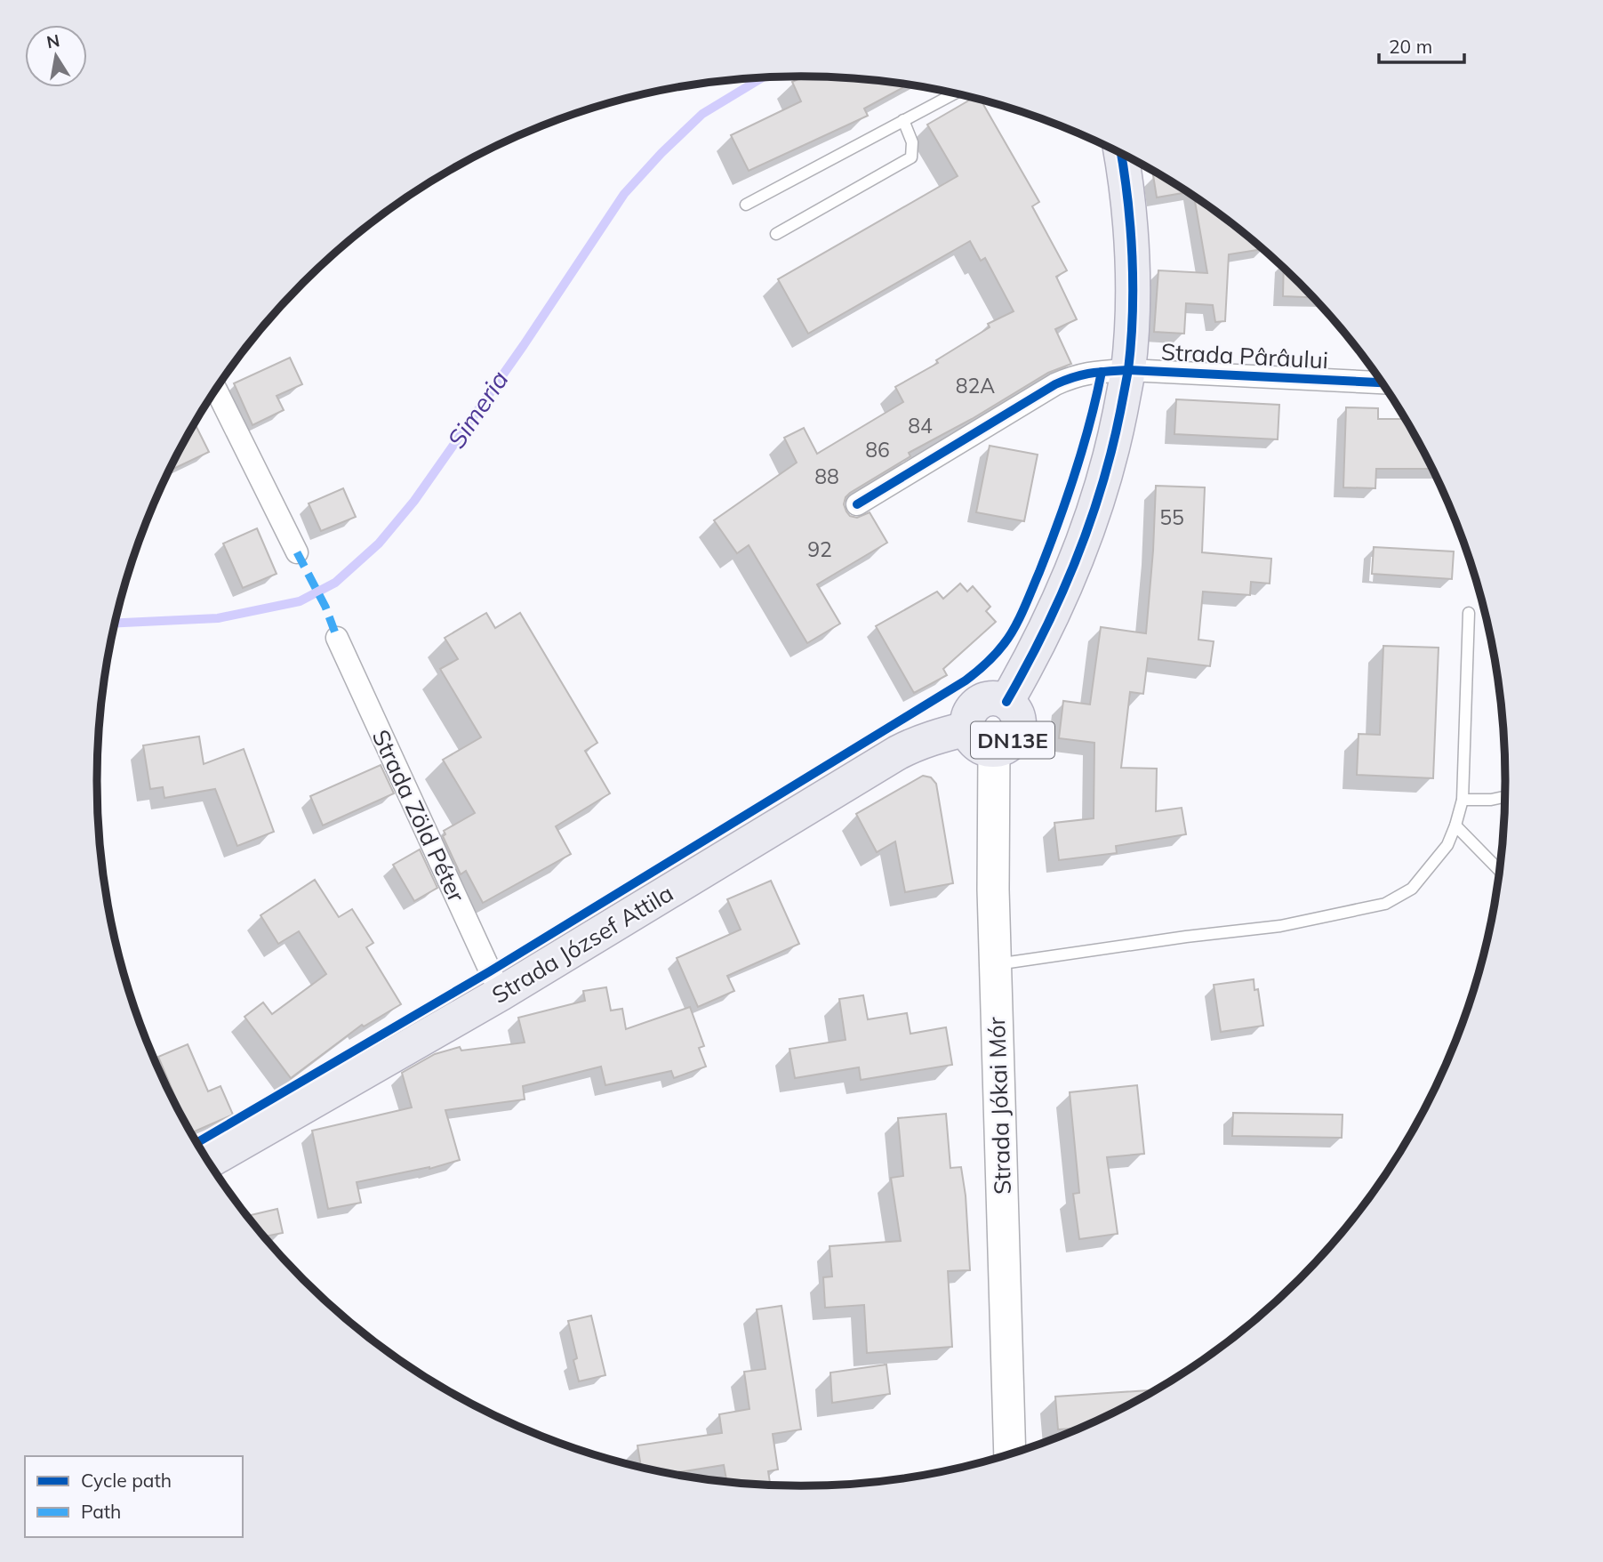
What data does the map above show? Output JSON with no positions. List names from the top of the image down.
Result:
{
  "streets": {
    "main road": ["DN13E", "Strada József Attila", "Strada Jókai Mór"],
    "street": ["Strada Pârâului", "Strada Zöld Péter"]
  },
  "crossings": [
    ["Strada Pârâului", "DN13E"],
    ["DN13E", "Strada József Attila"],
    ["DN13E", "Strada Jókai Mór"],
    ["Strada Zöld Péter", "Strada József Attila"],
    ["Strada József Attila", "Strada Jókai Mór"]
  ],
  "water": ["Simeria"],
  "house_numbers": [
    "82A",
    "84",
    "86",
    "88",
    "55",
    "92"
  ],
  "legend": ["Cycle path", "Path"],
  "scale_bar": "20 m",
  "north": "top"
}
